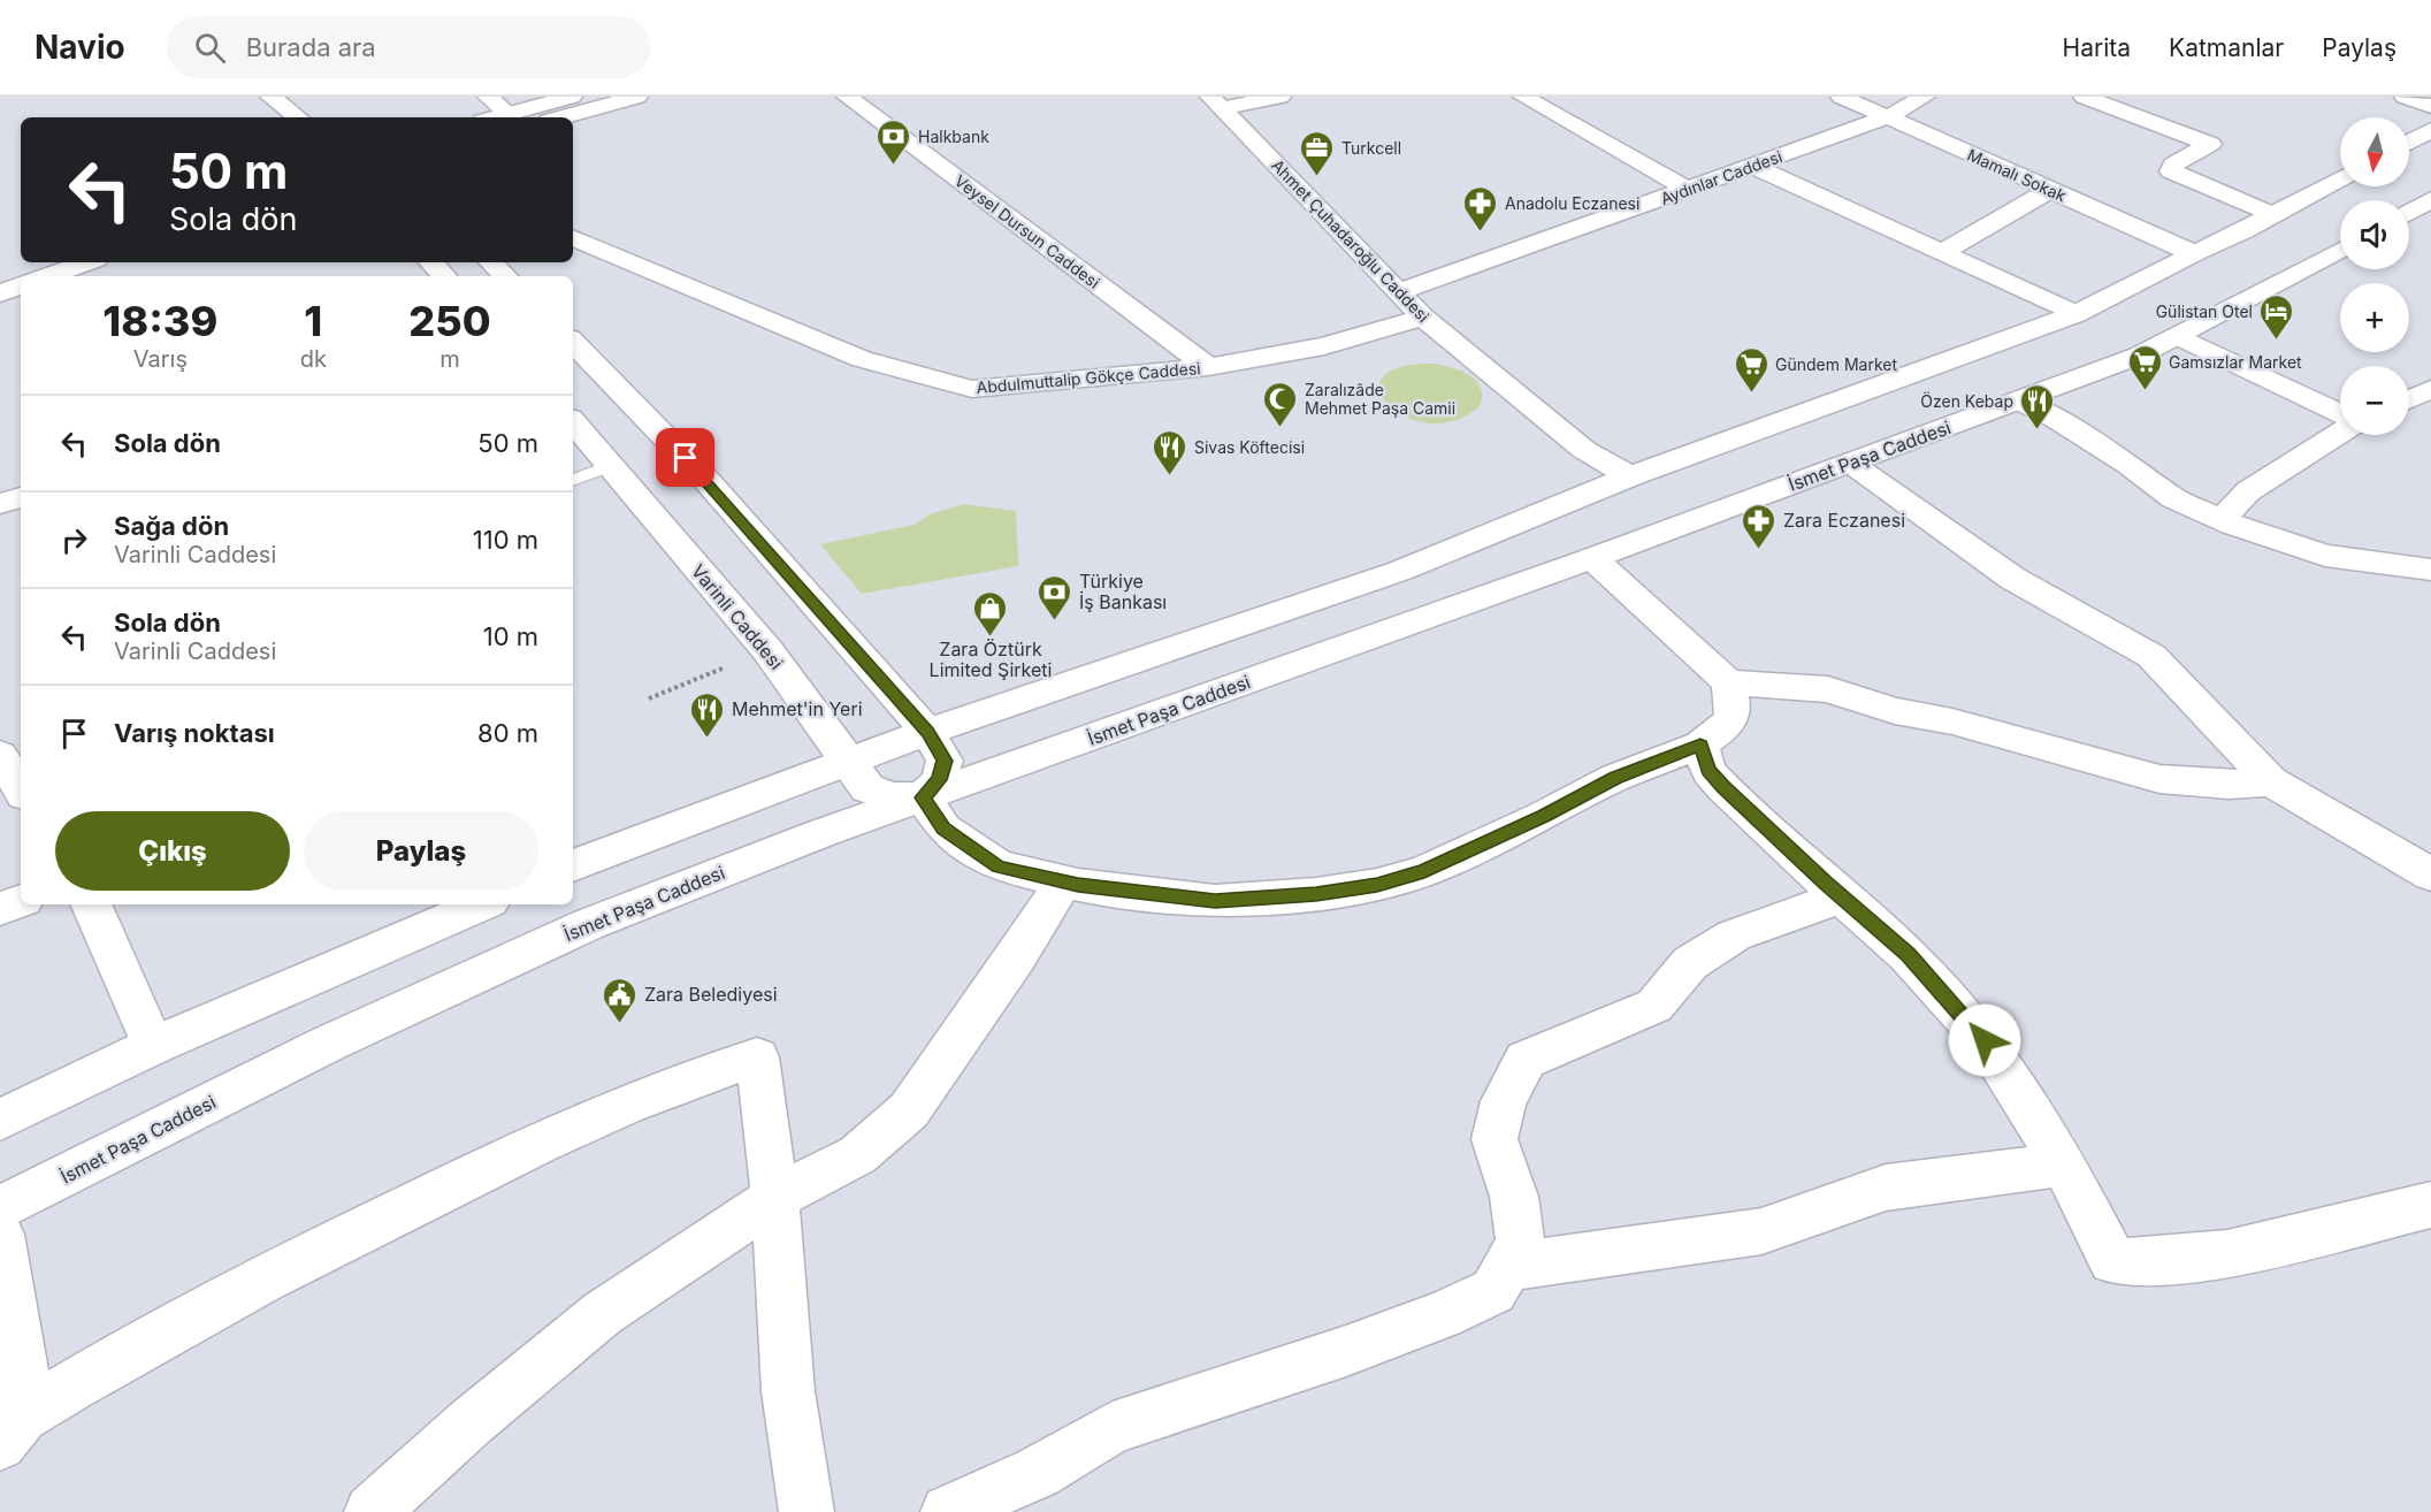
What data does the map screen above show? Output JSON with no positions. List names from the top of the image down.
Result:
{
  "streets": {
    "main road": [
      "Mamalı Sokak",
      "Aydınlar Caddesi",
      "Veysel Dursun Caddesi",
      "Ahmet Çuhadaroğlu Caddesi",
      "Abdulmuttalip Gökçe Caddesi",
      "İsmet Paşa Caddesi",
      "Varinli Caddesi"
    ]
  },
  "crossings": [
    ["Mamalı Sokak", "Aydınlar Caddesi"],
    ["Aydınlar Caddesi", "Ahmet Çuhadaroğlu Caddesi"],
    ["Veysel Dursun Caddesi", "Abdulmuttalip Gökçe Caddesi"],
    ["Ahmet Çuhadaroğlu Caddesi", "Abdulmuttalip Gökçe Caddesi"],
    ["İsmet Paşa Caddesi", "Varinli Caddesi"]
  ],
  "places": {
    "bank": ["Halkbank", "Türkiye İş Bankası"],
    "office": ["Turkcell"],
    "pharmacy": ["Anadolu Eczanesi", "Zara Eczanesi"],
    "hotel": ["Gülistan Otel"],
    "supermarket": ["Gamsızlar Market", "Gündem Market"],
    "mosque": ["Zaralızâde Mehmet Paşa Camii"],
    "restaurant": ["Özen Kebap", "Sivas Köftecisi", "Mehmet'in Yeri"],
    "shop": ["Zara Öztürk Limited Şirketi"],
    "public building": ["Zara Belediyesi"]
  },
  "north": "bottom",
  "page": {
    "header": "Navio",
    "search": "Burada ara",
    "nav": ["Harita", "Katmanlar", "Paylaş"],
    "map_buttons": ["+", "−"],
    "turn": ["50 m", "Sola dön"],
    "eta": [
      "18:39",
      "Varış",
      "1",
      "dk",
      "250",
      "m"
    ],
    "list": [
      {
        "name": "Sola dön",
        "value": "50 m"
      },
      {
        "name": "Sağa dön",
        "note": "Varinli Caddesi",
        "value": "110 m"
      },
      {
        "name": "Sola dön",
        "note": "Varinli Caddesi",
        "value": "10 m"
      },
      {
        "name": "Varış noktası",
        "value": "80 m"
      }
    ],
    "buttons": ["Çıkış", "Paylaş"]
  }
}
